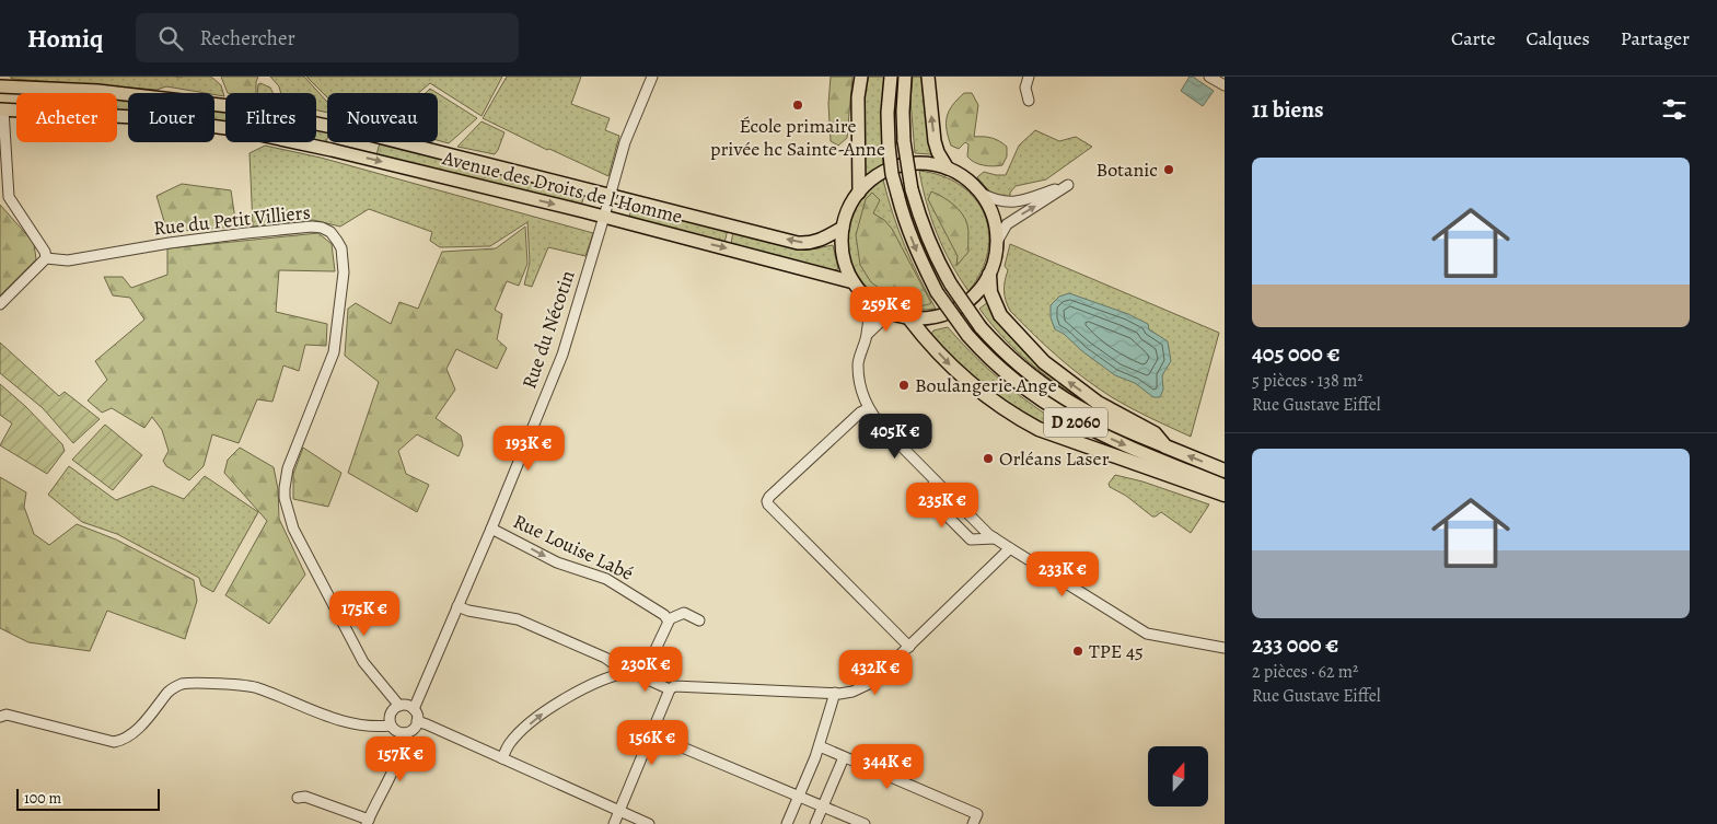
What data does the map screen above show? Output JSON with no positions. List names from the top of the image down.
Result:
{
  "streets": {
    "highway": ["D 2060"],
    "main road": ["Avenue des Droits de l'Homme"],
    "street": ["Rue du Petit Villiers", "Rue du Nécotin", "Rue Louise Labé"]
  },
  "crossings": [
    ["Avenue des Droits de l'Homme", "Rue du Nécotin"],
    ["Rue du Petit Villiers", "Rue du Nécotin"],
    ["Rue du Nécotin", "Rue Louise Labé"]
  ],
  "places": [
    "École primaire privée hc Sainte-Anne",
    "Botanic",
    "Boulangerie Ange",
    "Orléans Laser",
    "TPE 45"
  ],
  "scale_bar": "100 m",
  "north": "top",
  "page": {
    "header": "Homiq",
    "search": "Rechercher",
    "nav": ["Carte", "Calques", "Partager"],
    "heading": "11 biens",
    "chip": [
      "Acheter",
      "Louer",
      "Filtres",
      "Nouveau"
    ],
    "list": [
      {
        "name": "405 000 €",
        "note": "5 pièces · 138 m² · Rue Gustave Eiffel"
      },
      {
        "name": "233 000 €",
        "note": "2 pièces · 62 m² · Rue Gustave Eiffel"
      }
    ],
    "price": [
      "259K €",
      "405K €",
      "193K €",
      "235K €",
      "233K €",
      "175K €",
      "230K €",
      "432K €",
      "156K €",
      "157K €",
      "344K €"
    ],
    "scale": "100 m"
  }
}
